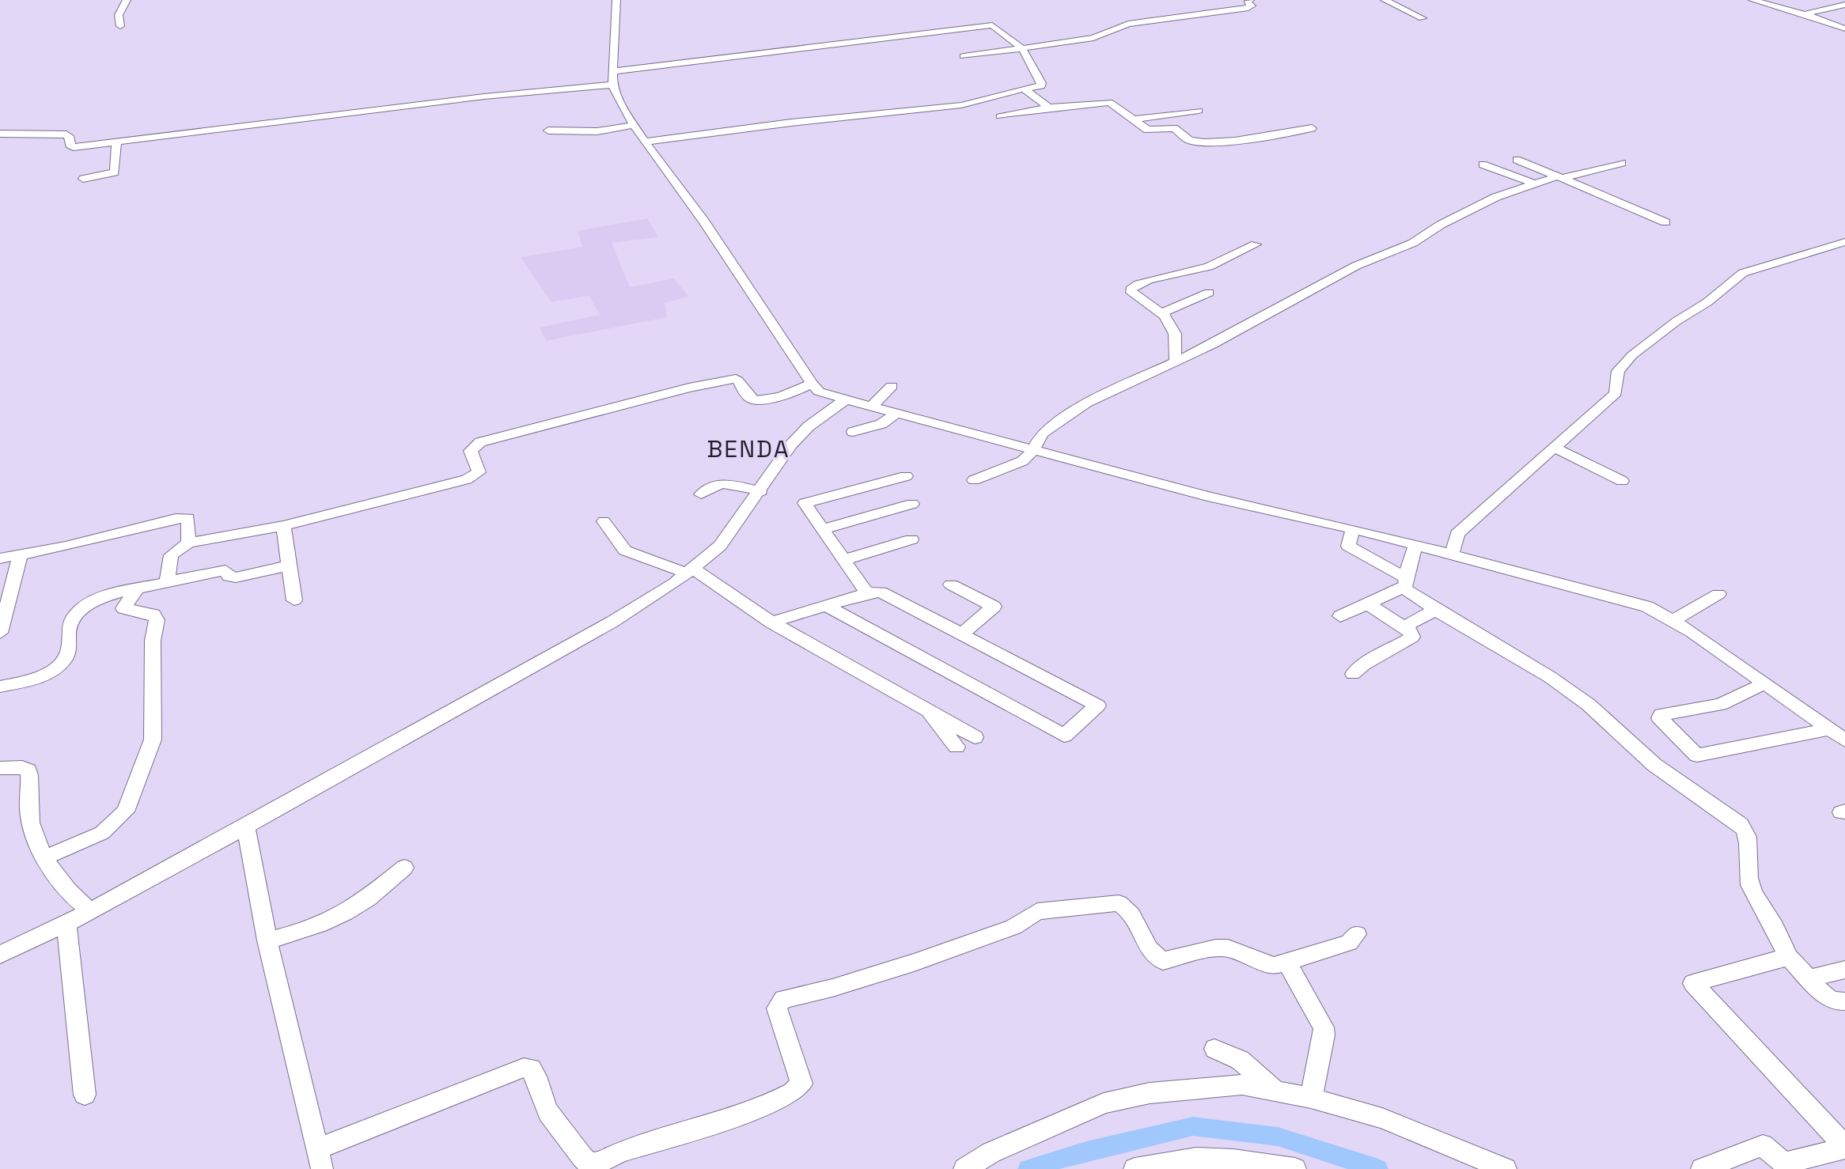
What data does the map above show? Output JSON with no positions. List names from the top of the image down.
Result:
{
  "districts": ["BENDA"]
}
